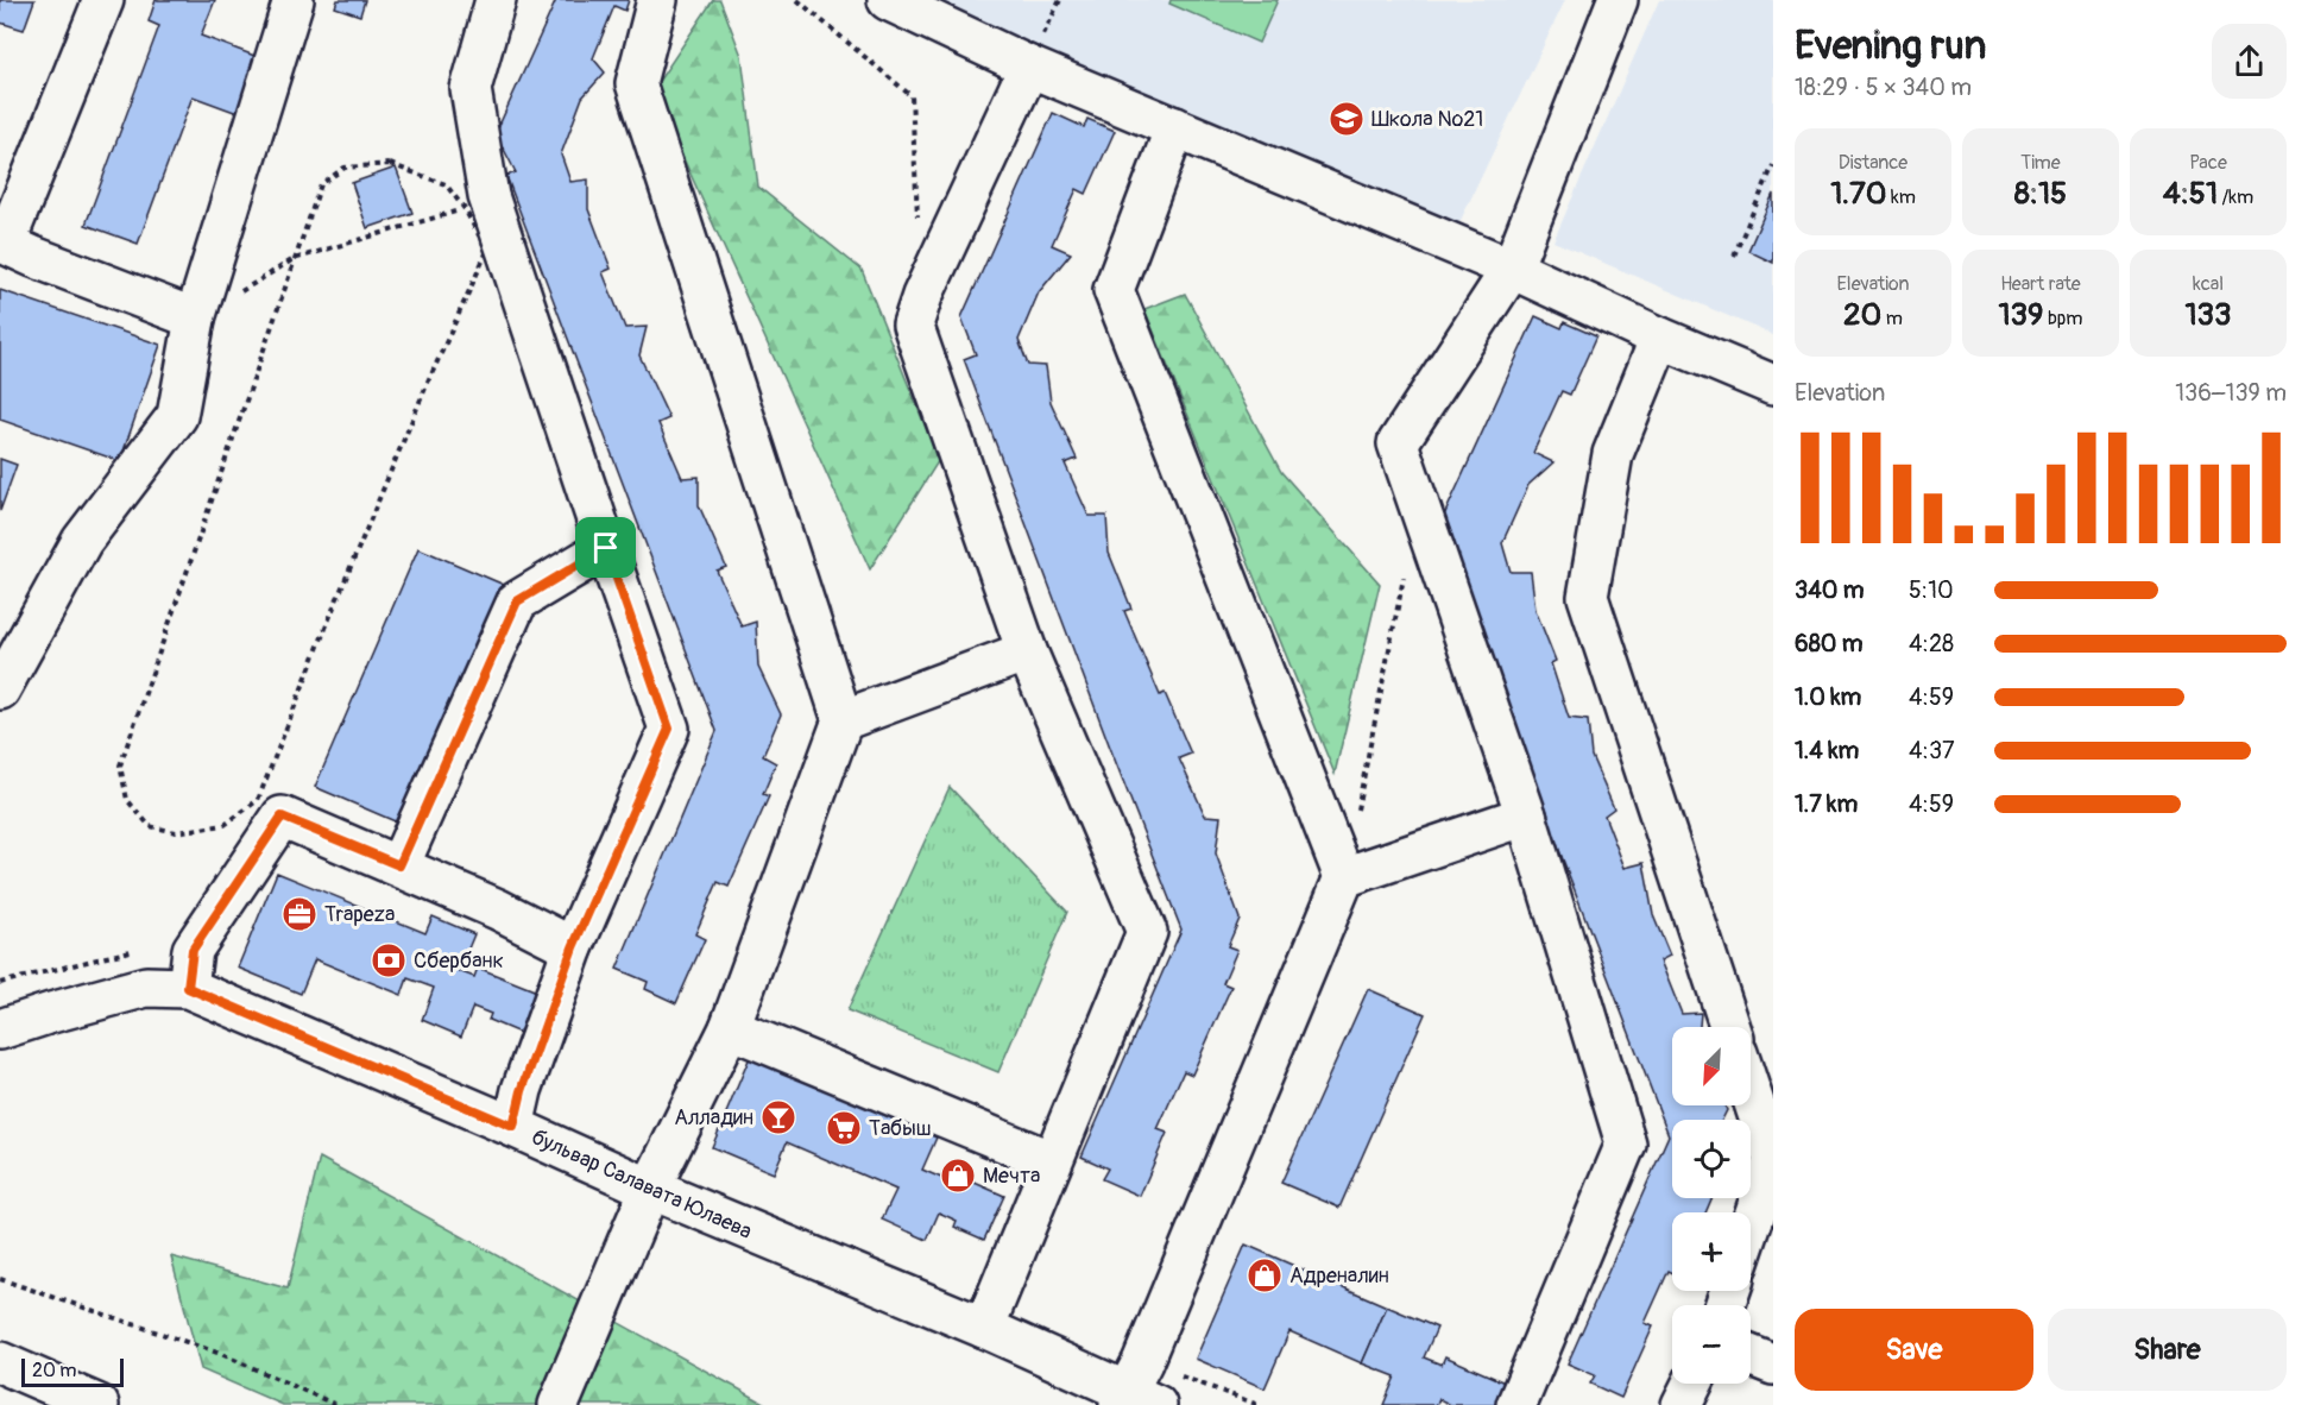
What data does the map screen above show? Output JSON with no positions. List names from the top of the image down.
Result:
{
  "streets": {
    "street": ["бульвар Салавата Юлаева"]
  },
  "places": {
    "school or university": ["Школа №21"],
    "office": ["Trapeza"],
    "bank": ["Сбербанк"],
    "bar": ["Алладин"],
    "supermarket": ["Табыш"],
    "shop": ["Мечта", "Адреналин"]
  },
  "scale_bar": "20 m",
  "north": "bottom left",
  "page": {
    "heading": ["Evening run", "18:29 · 5 × 340 m"],
    "stats": [
      ["Distance", "1.70 km"],
      ["Time", "8:15"],
      ["Pace", "4:51 /km"],
      ["Elevation", "20 m"],
      ["Heart rate", "139 bpm"],
      ["kcal", "133"]
    ],
    "chart": ["Elevation", "136–139 m"],
    "list": [
      {
        "name": "340 m",
        "note": "5:10"
      },
      {
        "name": "680 m",
        "note": "4:28"
      },
      {
        "name": "1.0 km",
        "note": "4:59"
      },
      {
        "name": "1.4 km",
        "note": "4:37"
      },
      {
        "name": "1.7 km",
        "note": "4:59"
      }
    ],
    "map_buttons": ["+", "−"],
    "buttons": ["Save", "Share"],
    "scale": "20 m"
  }
}
